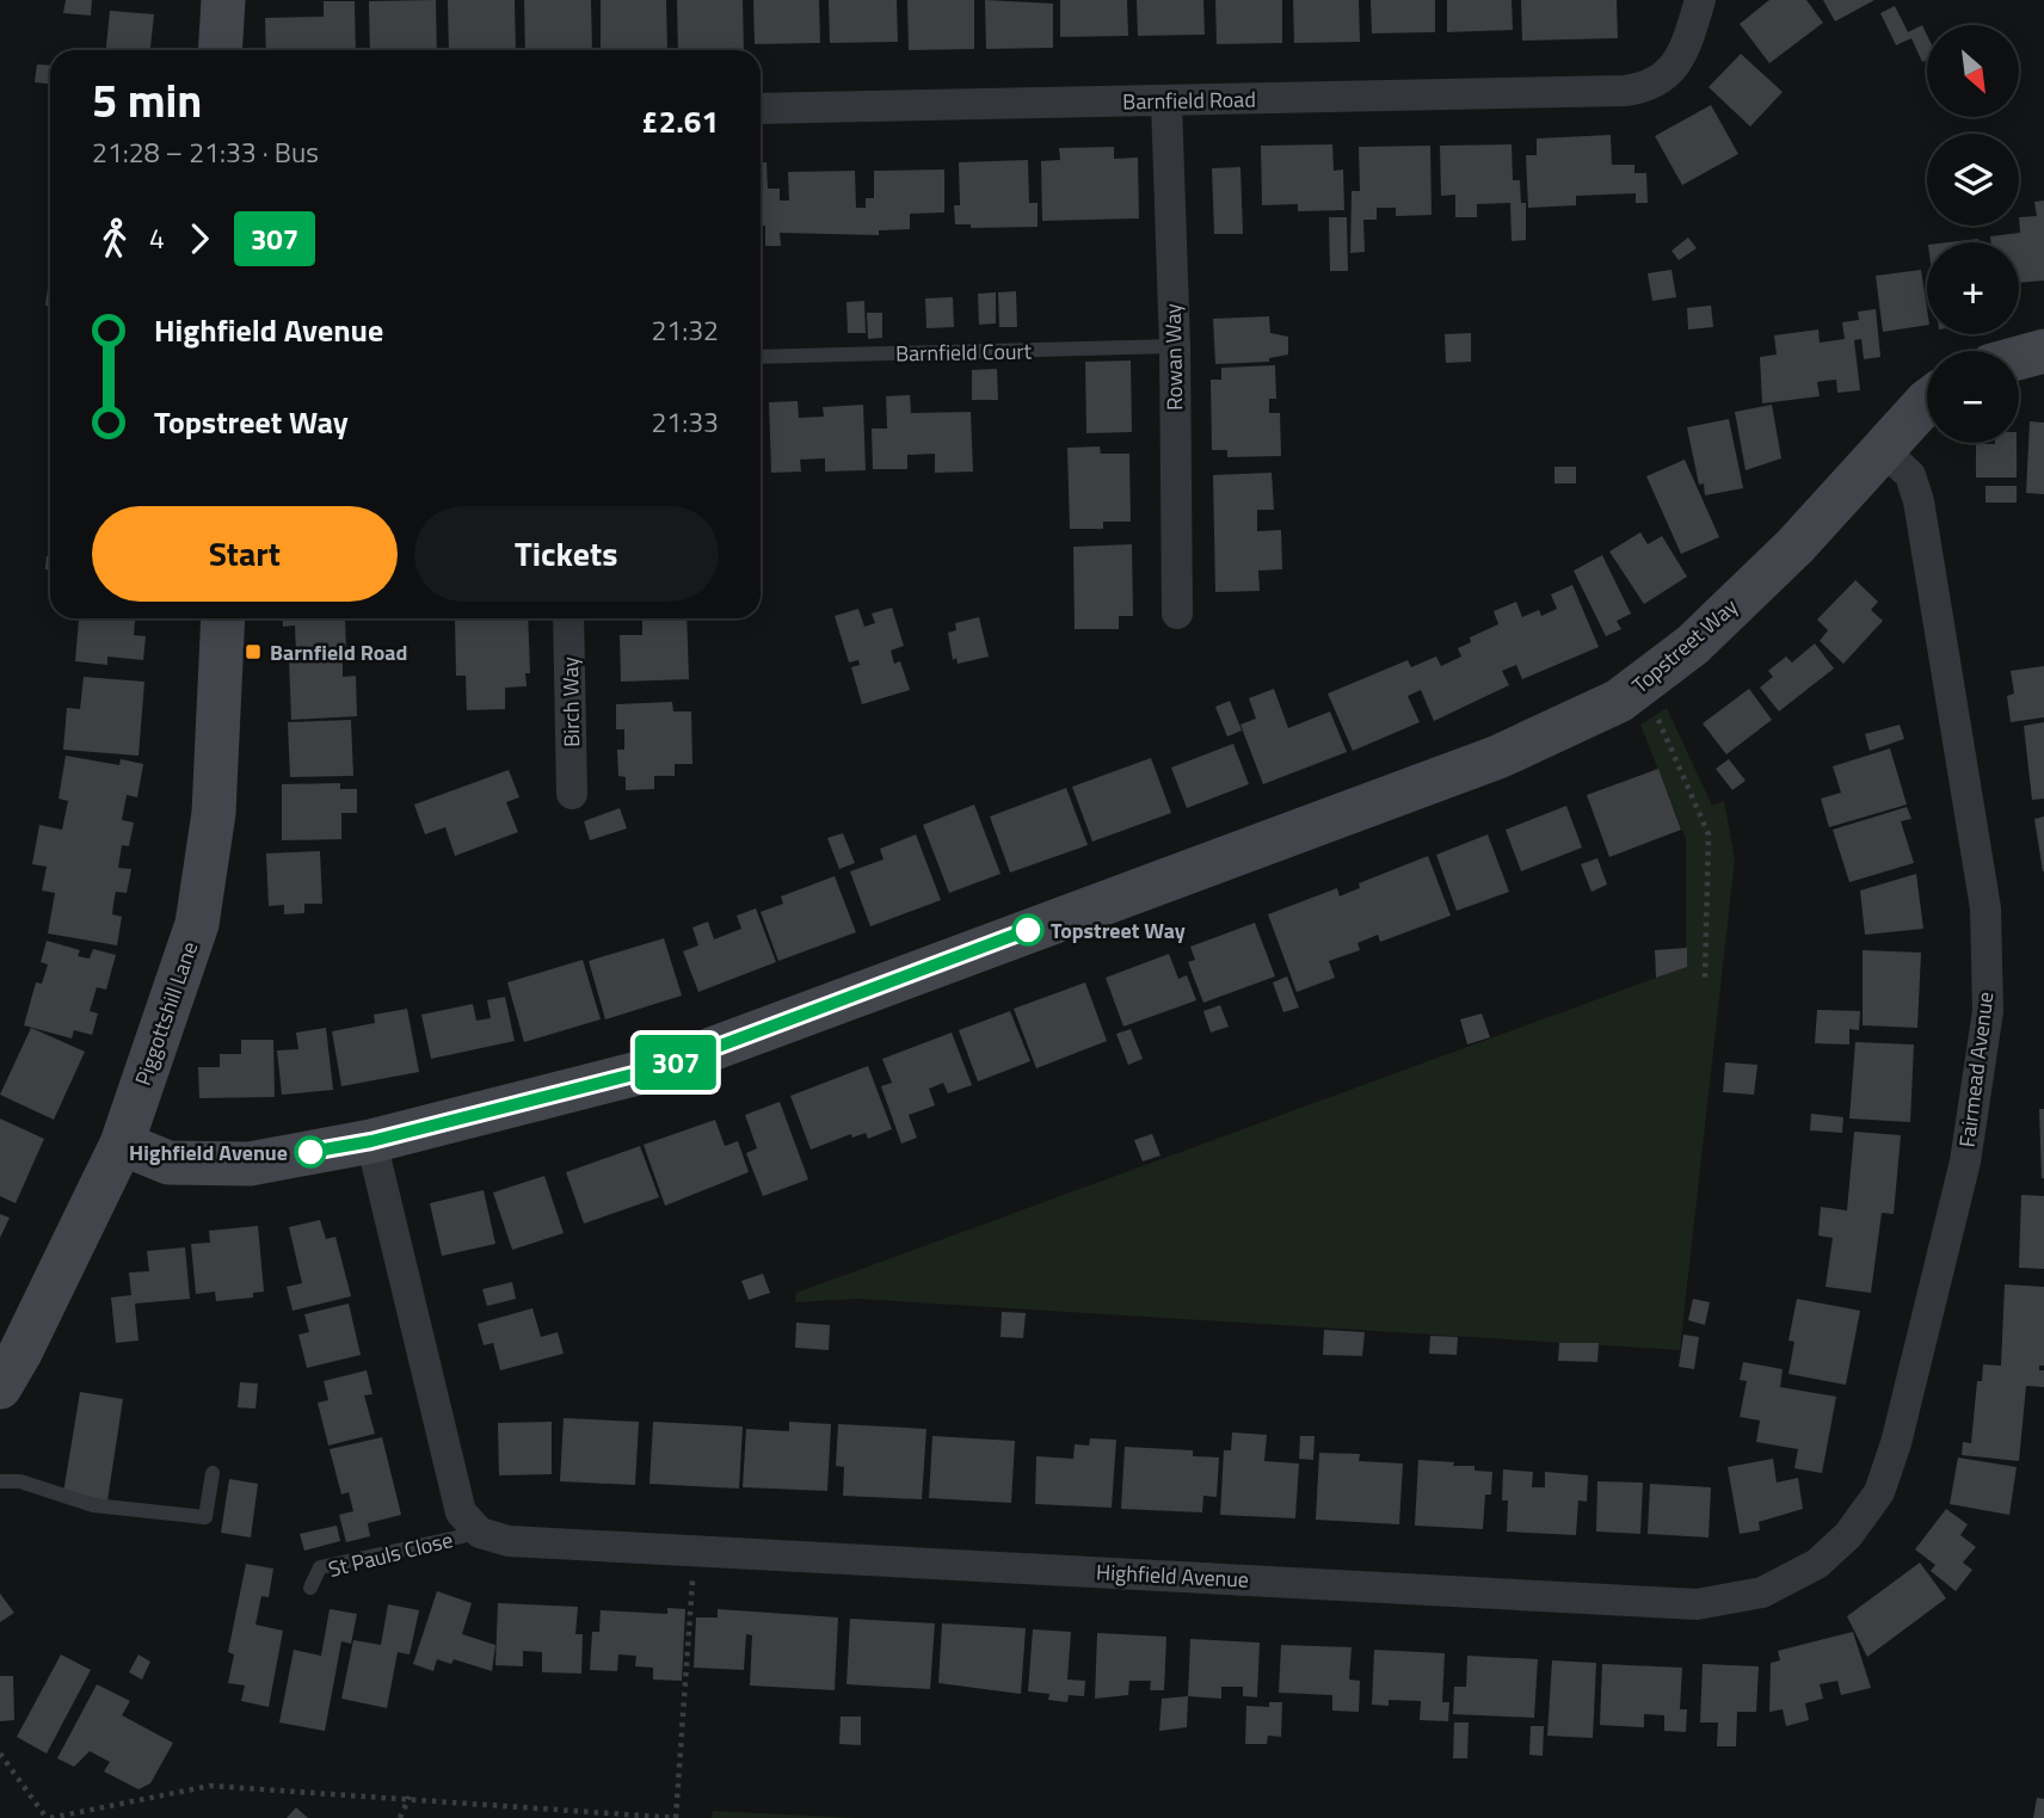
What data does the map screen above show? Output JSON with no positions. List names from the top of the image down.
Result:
{
  "streets": {
    "street": [
      "Barnfield Road",
      "Rowan Way",
      "Topstreet Way",
      "Birch Way",
      "Piggottshill Lane",
      "Fairmead Avenue",
      "Highfield Avenue"
    ],
    "lane": ["Barnfield Court", "St Pauls Close"]
  },
  "crossings": [
    ["Barnfield Road", "Rowan Way"],
    ["Barnfield Court", "Rowan Way"],
    ["Topstreet Way", "Piggottshill Lane"],
    ["Topstreet Way", "Fairmead Avenue"],
    ["Fairmead Avenue", "Highfield Avenue"],
    ["St Pauls Close", "Highfield Avenue"]
  ],
  "places": {
    "transit": ["Barnfield Road"],
    "other": ["Topstreet Way", "Highfield Avenue"]
  },
  "lines": ["bus line 307"],
  "north": "bottom right",
  "page": {
    "on_map": "307",
    "map_buttons": ["+", "−"],
    "heading": ["5 min", "21:28 – 21:33 · Bus", "£2.61"],
    "legs": ["4", "307"],
    "list": [
      {
        "name": "Highfield Avenue",
        "value": "21:32"
      },
      {
        "name": "Topstreet Way",
        "value": "21:33"
      }
    ],
    "buttons": ["Start", "Tickets"]
  }
}
